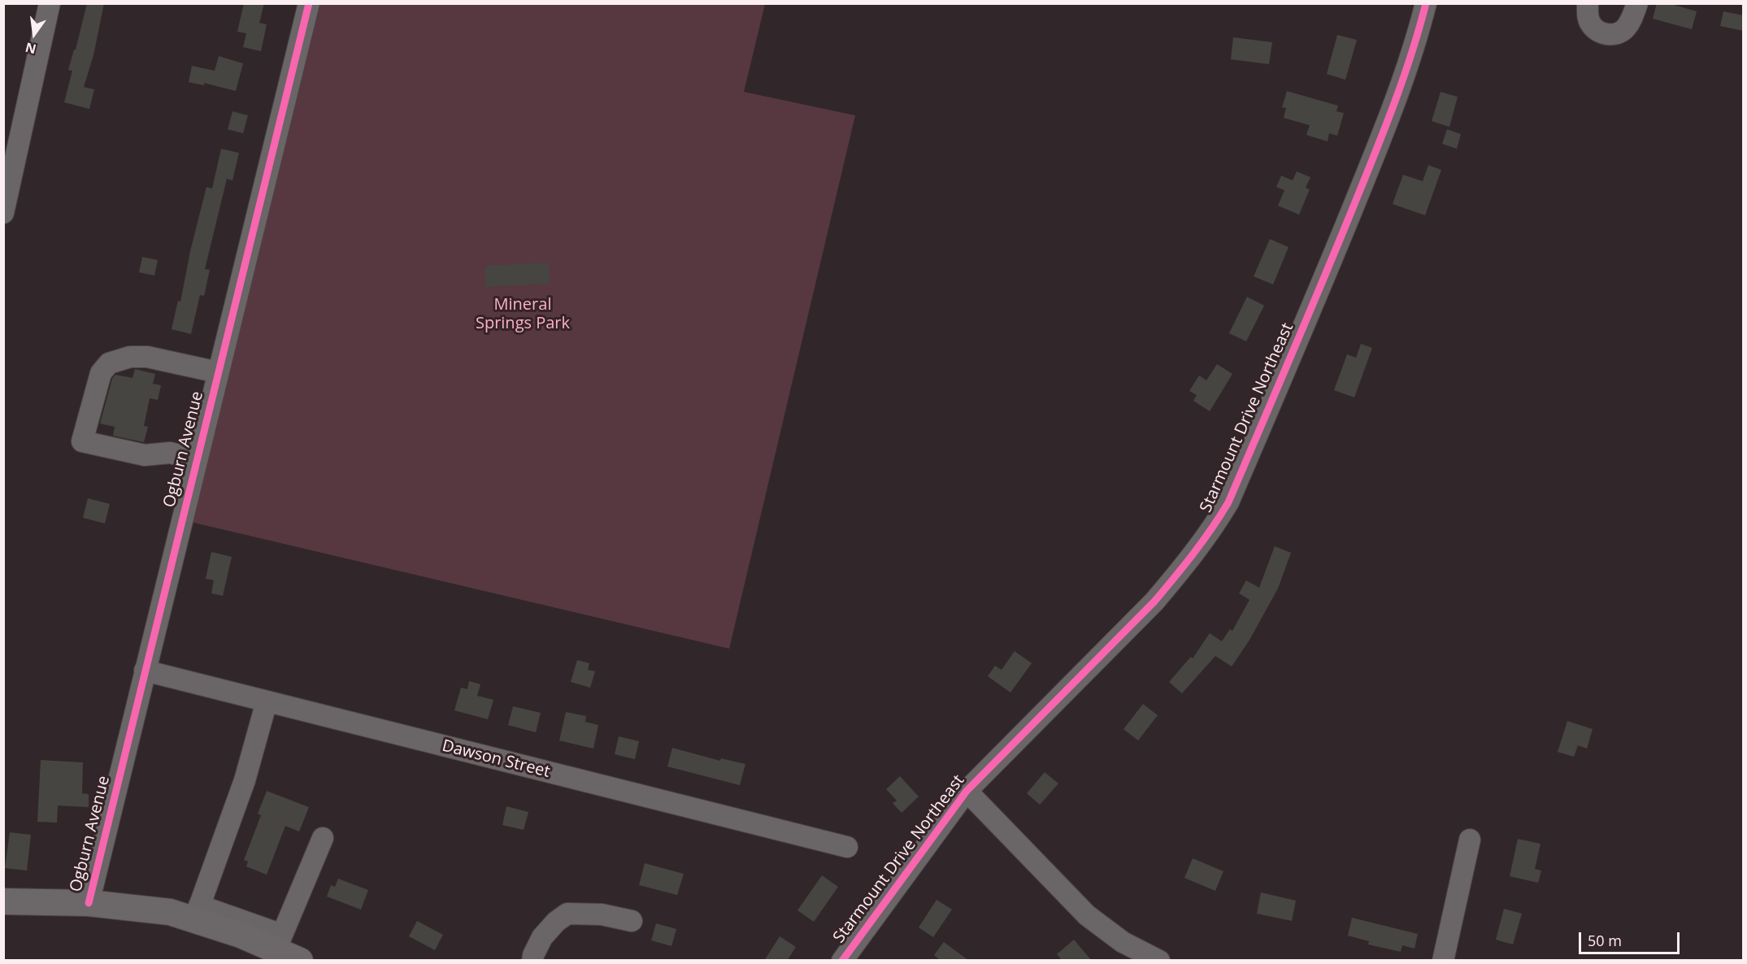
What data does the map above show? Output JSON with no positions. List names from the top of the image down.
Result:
{
  "streets": {
    "street": ["Starmount Drive Northeast", "Ogburn Avenue", "Dawson Street"]
  },
  "crossings": [
    ["Ogburn Avenue", "Dawson Street"]
  ],
  "parks": ["Mineral Springs Park"],
  "scale_bar": "50 m",
  "north": "bottom"
}
